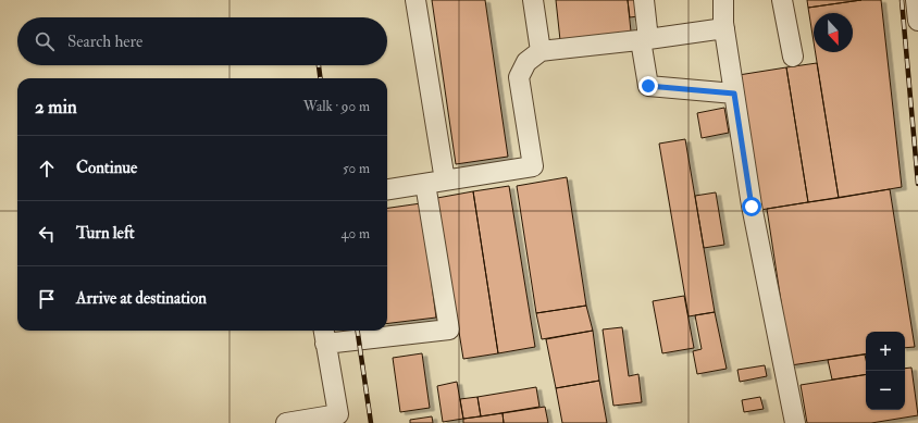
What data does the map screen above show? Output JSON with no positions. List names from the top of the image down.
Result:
{
  "north": "bottom",
  "page": {
    "search": "Search here",
    "heading": ["2 min", "Walk · 90 m"],
    "list": [
      ["Continue", "50 m"],
      ["Turn left", "40 m"],
      "Arrive at destination"
    ],
    "map_buttons": ["+", "−"]
  }
}
